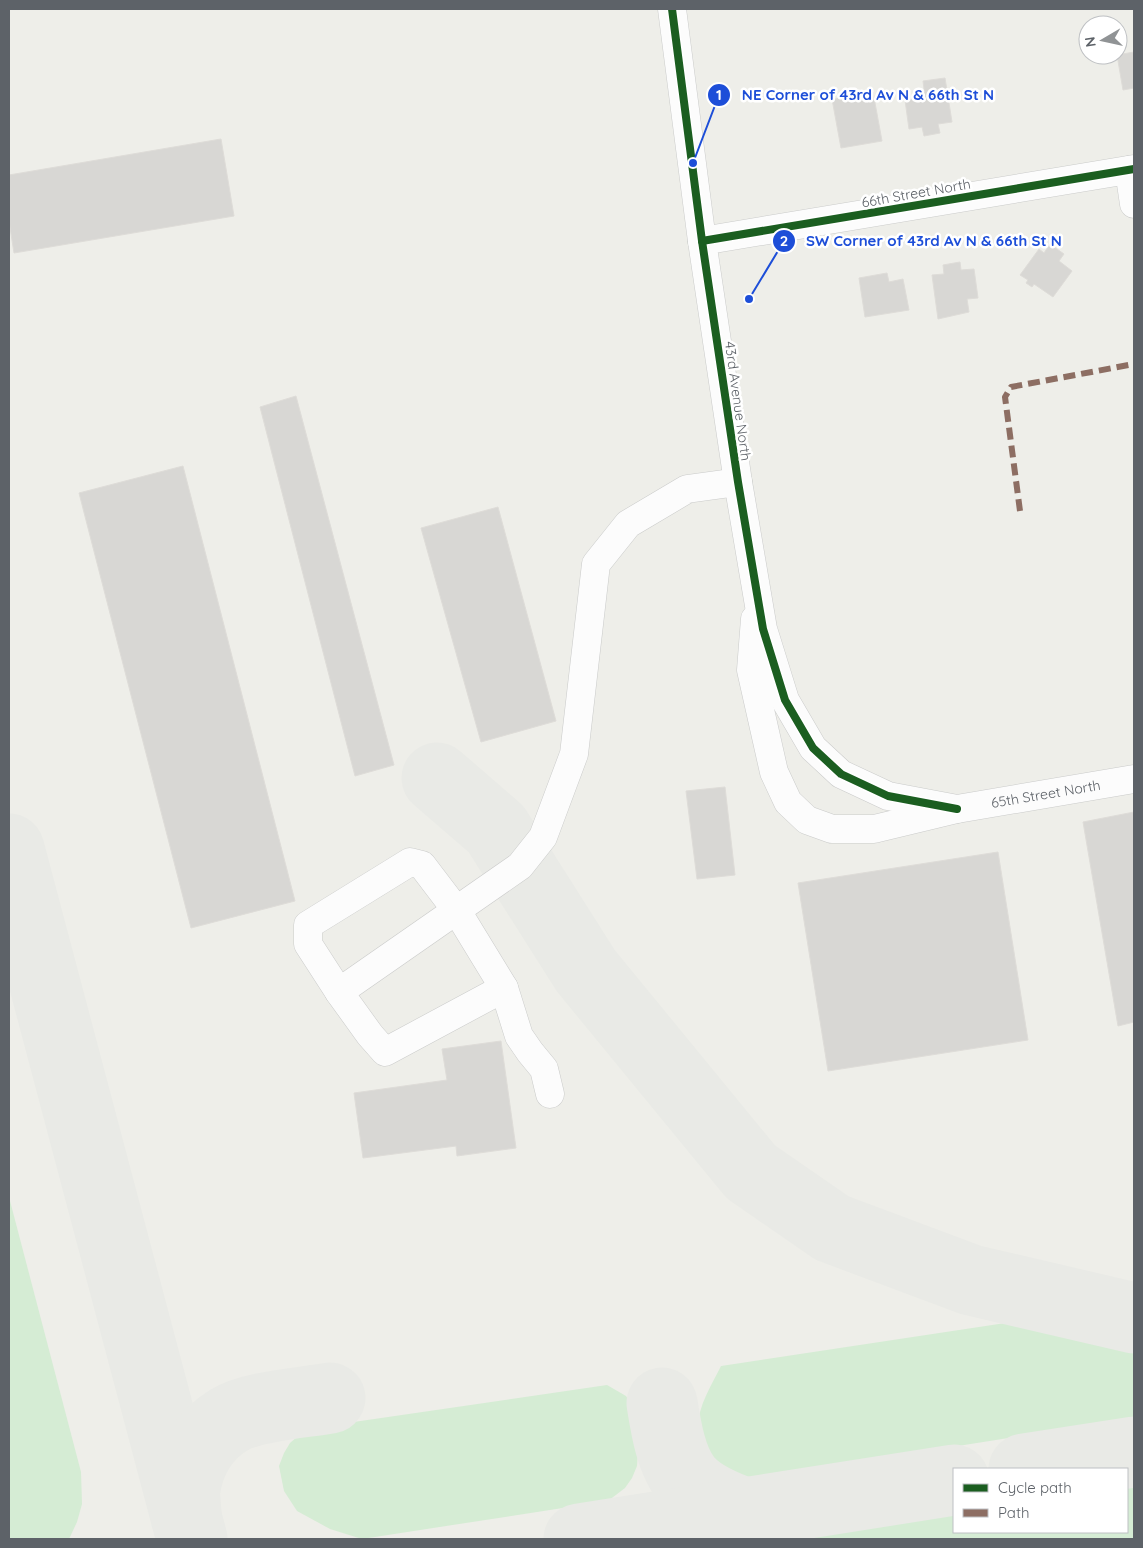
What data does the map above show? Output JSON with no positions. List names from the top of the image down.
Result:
{
  "streets": {
    "street": ["66th Street North", "43rd Avenue North", "65th Street North"]
  },
  "crossings": [
    ["66th Street North", "43rd Avenue North"],
    ["43rd Avenue North", "65th Street North"]
  ],
  "places": ["NE Corner of 43rd Av N & 66th St N", "SW Corner of 43rd Av N & 66th St N"],
  "legend": ["Cycle path", "Path"],
  "north": "left"
}
